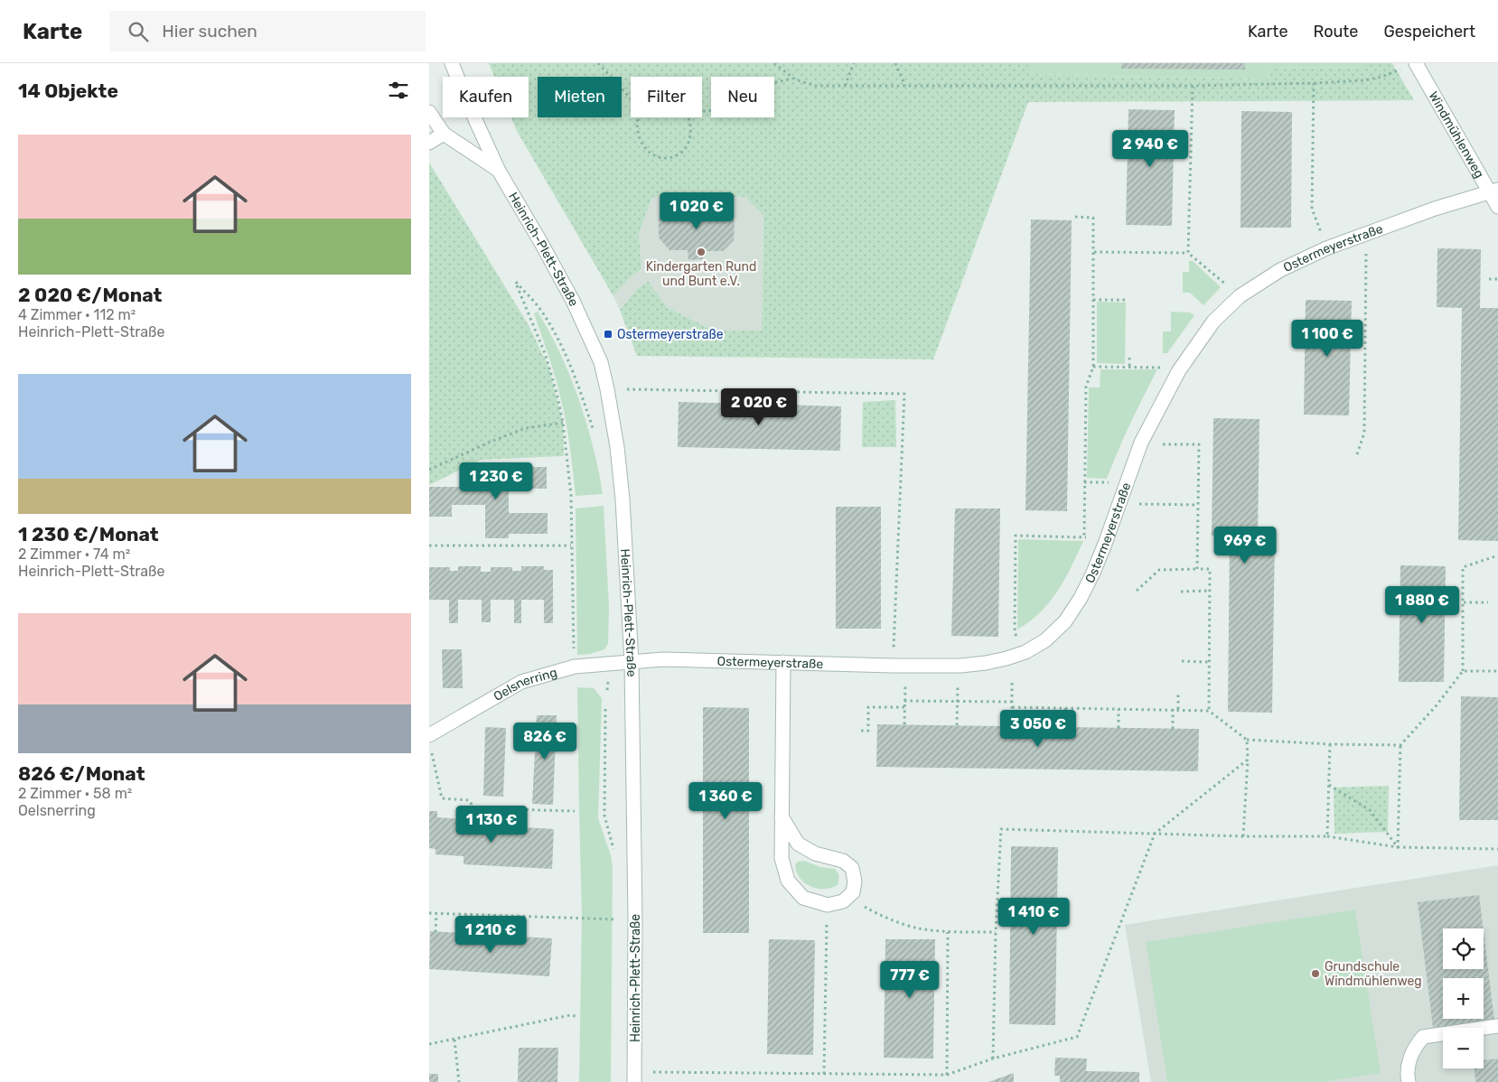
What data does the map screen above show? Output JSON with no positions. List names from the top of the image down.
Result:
{
  "streets": {
    "street": [
      "Windmühlenweg",
      "Ostermeyerstraße",
      "Heinrich-Plett-Straße",
      "Oelsnerring"
    ]
  },
  "crossings": [
    ["Windmühlenweg", "Ostermeyerstraße"],
    ["Ostermeyerstraße", "Heinrich-Plett-Straße"],
    ["Ostermeyerstraße", "Oelsnerring"],
    ["Heinrich-Plett-Straße", "Oelsnerring"]
  ],
  "places": {
    "other": ["Kindergarten Rund und Bunt e.V.", "Grundschule Windmühlenweg"],
    "transit": ["Ostermeyerstraße"]
  },
  "page": {
    "header": "Karte",
    "search": "Hier suchen",
    "nav": ["Karte", "Route", "Gespeichert"],
    "heading": "14 Objekte",
    "chip": [
      "Kaufen",
      "Mieten",
      "Filter",
      "Neu"
    ],
    "list": [
      {
        "name": "2 020 €/Monat",
        "note": "4 Zimmer · 112 m² · Heinrich-Plett-Straße"
      },
      {
        "name": "1 230 €/Monat",
        "note": "2 Zimmer · 74 m² · Heinrich-Plett-Straße"
      },
      {
        "name": "826 €/Monat",
        "note": "2 Zimmer · 58 m² · Oelsnerring"
      }
    ],
    "price": [
      "2 940 €",
      "1 020 €",
      "1 100 €",
      "2 020 €",
      "1 230 €",
      "969 €",
      "1 880 €",
      "3 050 €",
      "826 €",
      "1 360 €",
      "1 130 €",
      "1 410 €",
      "1 210 €",
      "777 €"
    ],
    "map_buttons": ["+", "−"]
  }
}
